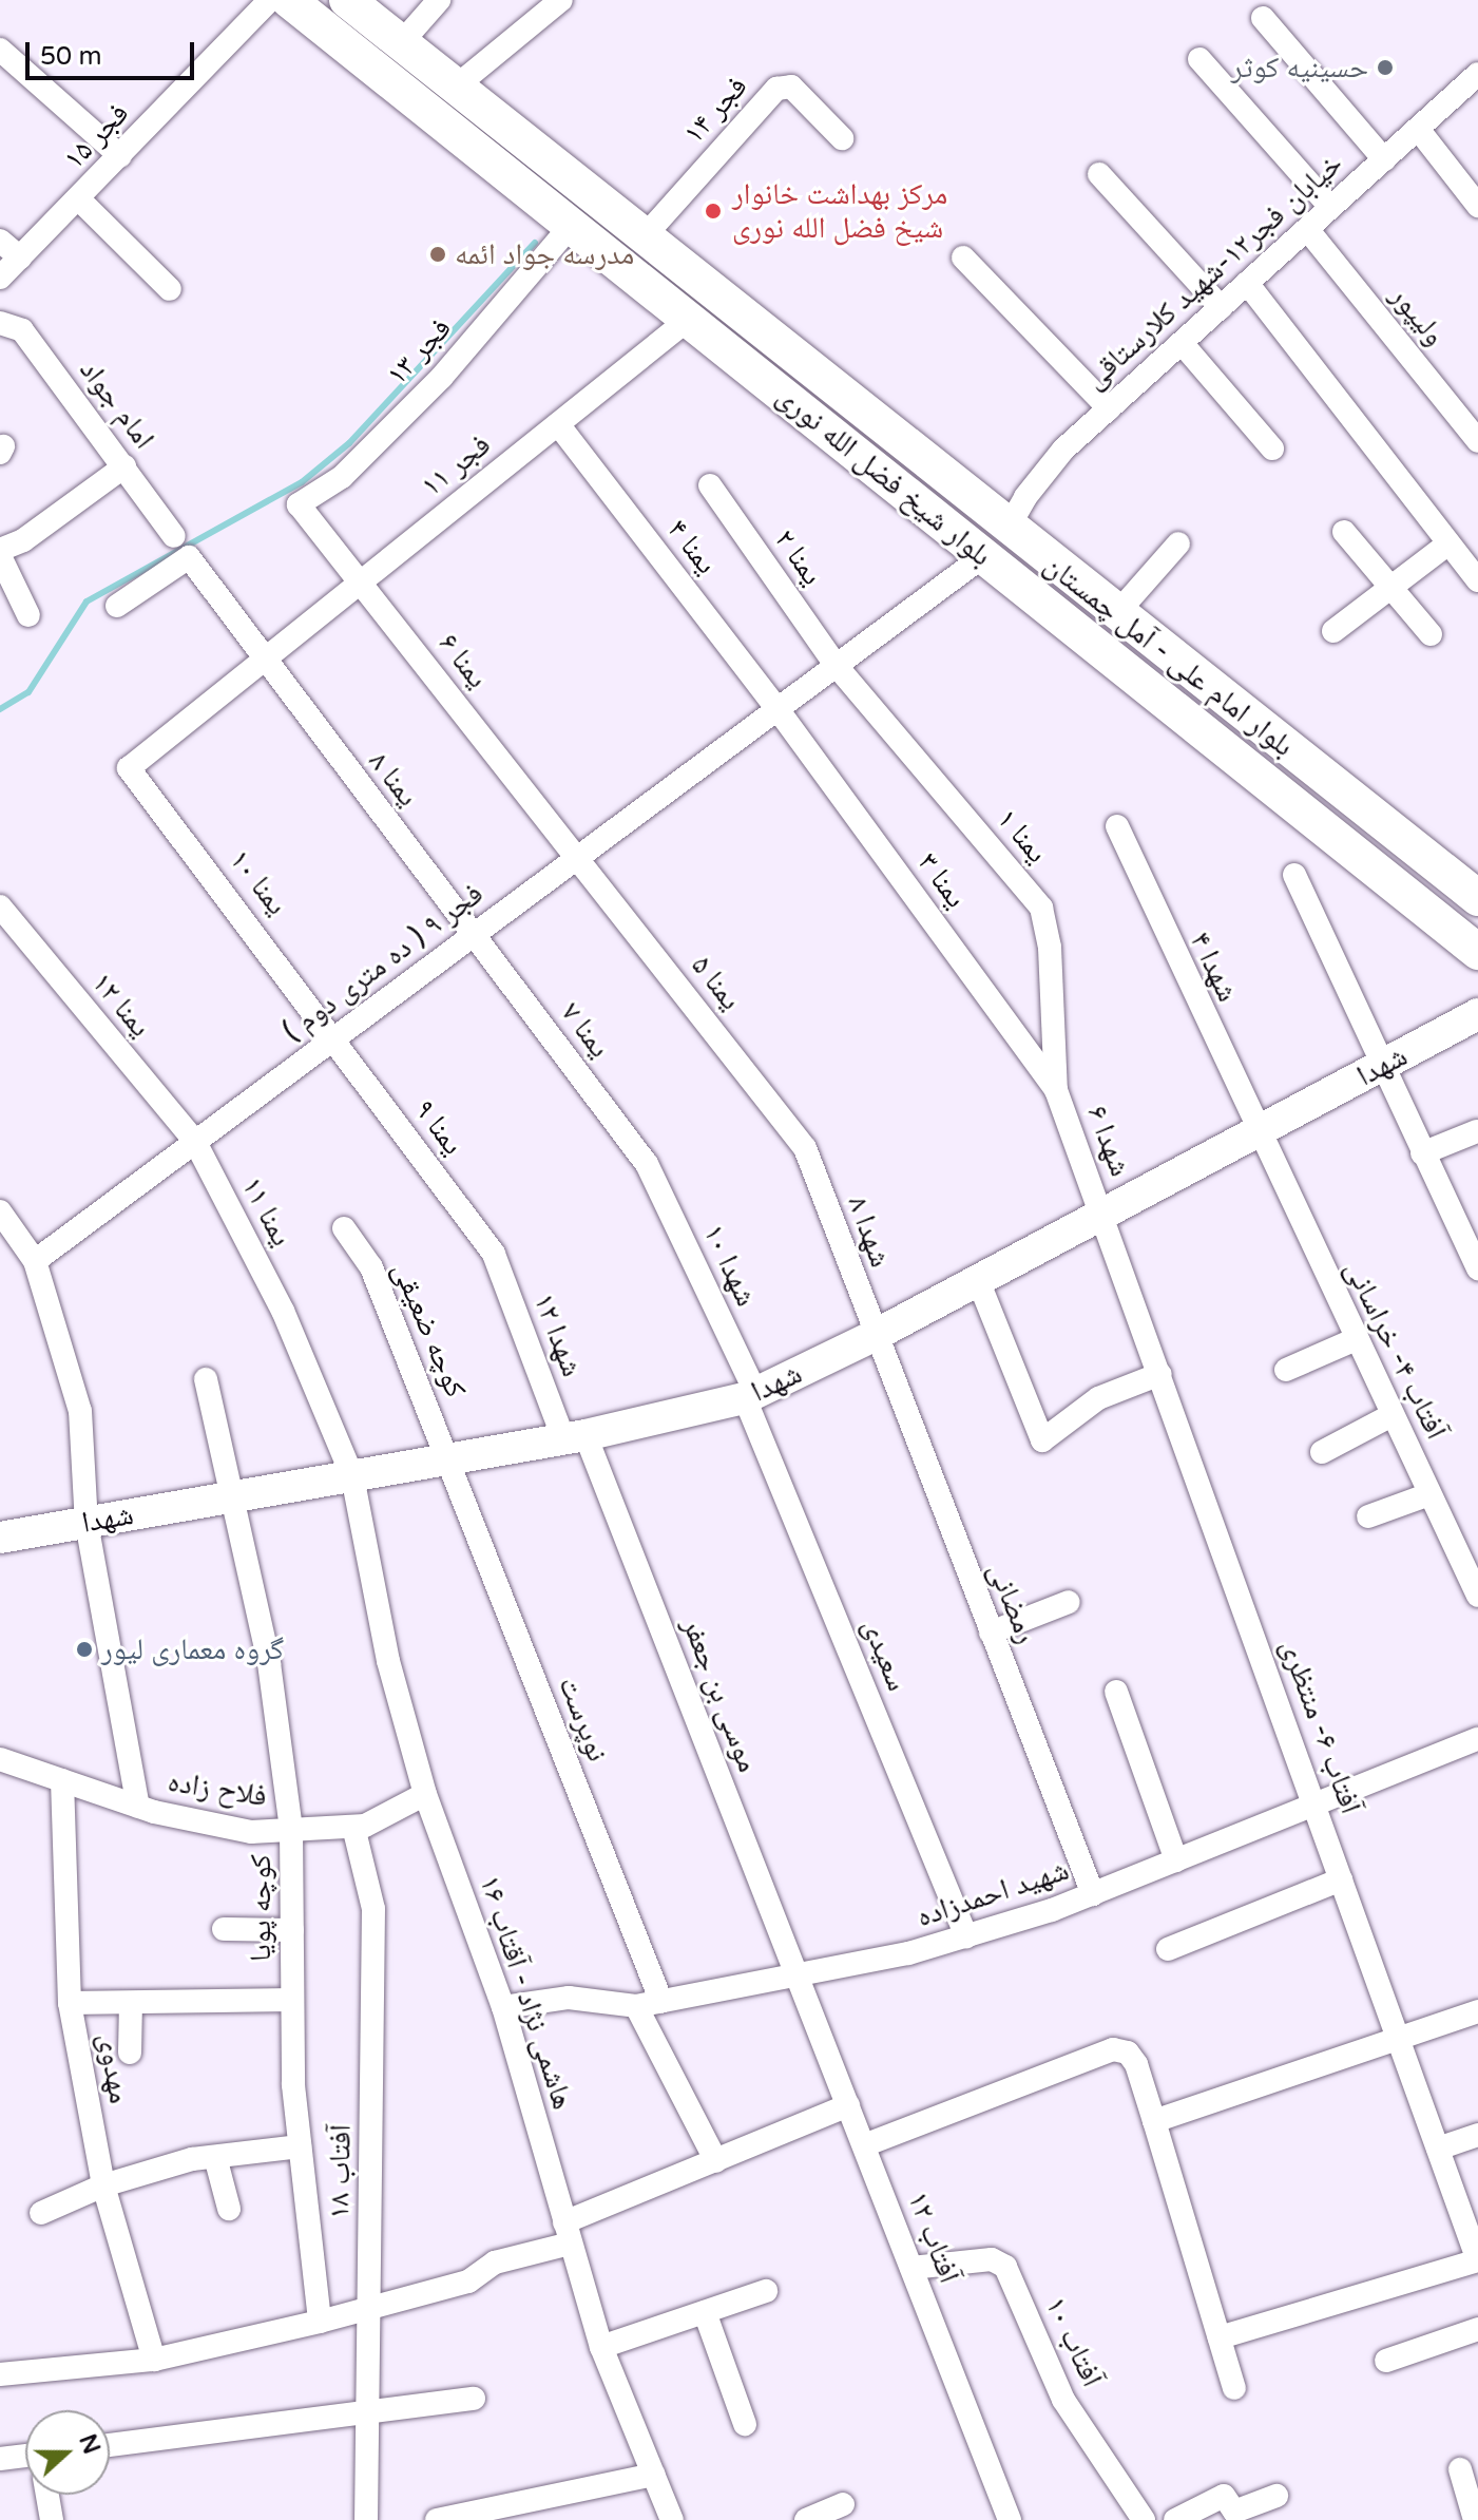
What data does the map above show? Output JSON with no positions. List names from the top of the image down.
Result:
{
  "streets": {
    "main road": ["بلوار شیخ فضل الله نوری", "بلوار امام علی - آمل چمستان", "شهدا"],
    "street": [
      "فجر ۱۴",
      "فجر ۱۵",
      "خيابان فجر۱۲-شهيد كلارستاقی",
      "ولیپور",
      "فجر ۱۳",
      "امام جواد",
      "فجر ۱۱",
      "یمنا ۴",
      "یمنا ۲",
      "یمنا ۶",
      "یمنا ۸",
      "یمنا ۱",
      "یمنا ۳",
      "یمنا ۱۰",
      "فجر ۹ ( ده متری دوم )",
      "شهدا ۴",
      "یمنا ۵",
      "یمنا ۱۲",
      "یمنا ۷",
      "یمنا ۹",
      "شهدا ۶",
      "یمنا ۱۱",
      "شهدا ۸",
      "شهدا ۱۰",
      "کوچه ضعیقی",
      "شهدا ۱۲",
      "آفتاب ۴- خراسانی",
      "رمضانی",
      "سعیدی",
      "موسی بن جعفر",
      "نوپرست",
      "آفتاب ۶- منتظری",
      "فلاح زاده",
      "شهید احمدزاده",
      "کوچه پویا",
      "هاشمی نژاد - آقتاب ۱۶",
      "مهدوی",
      "آفتاب ۱۸",
      "آفتاب ۱۲",
      "آفتاب ۱۰"
    ]
  },
  "crossings": [
    ["فجر ۱۴", "بلوار امام علی - آمل چمستان"],
    ["خيابان فجر۱۲-شهيد كلارستاقی", "ولیپور"],
    ["خيابان فجر۱۲-شهيد كلارستاقی", "بلوار امام علی - آمل چمستان"],
    ["فجر ۱۳", "بلوار شیخ فضل الله نوری"],
    ["فجر ۱۳", "یمنا ۶"],
    ["فجر ۱۱", "بلوار شیخ فضل الله نوری"],
    ["فجر ۱۱", "یمنا ۴"],
    ["فجر ۱۱", "یمنا ۶"],
    ["فجر ۱۱", "یمنا ۸"],
    ["فجر ۱۱", "یمنا ۱۰"],
    ["بلوار شیخ فضل الله نوری", "بلوار امام علی - آمل چمستان"],
    ["بلوار شیخ فضل الله نوری", "فجر ۹ ( ده متری دوم )"],
    ["یمنا ۴", "یمنا ۳"],
    ["یمنا ۴", "فجر ۹ ( ده متری دوم )"],
    ["یمنا ۲", "یمنا ۱"],
    ["یمنا ۲", "فجر ۹ ( ده متری دوم )"],
    ["یمنا ۶", "فجر ۹ ( ده متری دوم )"],
    ["یمنا ۶", "یمنا ۵"],
    ["یمنا ۸", "فجر ۹ ( ده متری دوم )"],
    ["یمنا ۸", "یمنا ۷"],
    ["یمنا ۱", "یمنا ۳"],
    ["یمنا ۱", "فجر ۹ ( ده متری دوم )"],
    ["یمنا ۱", "شهدا ۶"],
    ["یمنا ۳", "فجر ۹ ( ده متری دوم )"],
    ["یمنا ۳", "شهدا ۶"],
    ["یمنا ۱۰", "فجر ۹ ( ده متری دوم )"],
    ["یمنا ۱۰", "یمنا ۹"],
    ["فجر ۹ ( ده متری دوم )", "یمنا ۵"],
    ["فجر ۹ ( ده متری دوم )", "یمنا ۱۲"],
    ["فجر ۹ ( ده متری دوم )", "یمنا ۷"],
    ["فجر ۹ ( ده متری دوم )", "یمنا ۹"],
    ["فجر ۹ ( ده متری دوم )", "یمنا ۱۱"],
    ["شهدا ۴", "شهدا"],
    ["شهدا ۴", "آفتاب ۴- خراسانی"],
    ["یمنا ۵", "شهدا ۸"],
    ["یمنا ۱۲", "یمنا ۱۱"],
    ["یمنا ۷", "شهدا ۱۰"],
    ["شهدا", "شهدا ۶"],
    ["شهدا", "یمنا ۱۱"],
    ["شهدا", "شهدا ۸"],
    ["شهدا", "شهدا ۱۰"],
    ["شهدا", "کوچه ضعیقی"],
    ["شهدا", "شهدا ۱۲"],
    ["شهدا", "آفتاب ۴- خراسانی"],
    ["شهدا", "رمضانی"],
    ["شهدا", "سعیدی"],
    ["شهدا", "موسی بن جعفر"],
    ["شهدا", "نوپرست"],
    ["شهدا", "آفتاب ۶- منتظری"],
    ["شهدا", "کوچه پویا"],
    ["شهدا", "هاشمی نژاد - آقتاب ۱۶"],
    ["یمنا ۹", "شهدا ۱۲"],
    ["شهدا ۶", "آفتاب ۶- منتظری"],
    ["یمنا ۱۱", "هاشمی نژاد - آقتاب ۱۶"],
    ["شهدا ۸", "رمضانی"],
    ["شهدا ۱۰", "سعیدی"],
    ["کوچه ضعیقی", "نوپرست"],
    ["شهدا ۱۲", "موسی بن جعفر"],
    ["رمضانی", "شهید احمدزاده"],
    ["سعیدی", "شهید احمدزاده"],
    ["موسی بن جعفر", "شهید احمدزاده"],
    ["موسی بن جعفر", "آفتاب ۱۲"],
    ["نوپرست", "شهید احمدزاده"],
    ["آفتاب ۶- منتظری", "شهید احمدزاده"],
    ["فلاح زاده", "کوچه پویا"],
    ["فلاح زاده", "هاشمی نژاد - آقتاب ۱۶"],
    ["فلاح زاده", "مهدوی"],
    ["فلاح زاده", "آفتاب ۱۸"],
    ["شهید احمدزاده", "هاشمی نژاد - آقتاب ۱۶"],
    ["شهید احمدزاده", "آفتاب ۱۲"],
    ["آفتاب ۱۲", "آفتاب ۱۰"]
  ],
  "places": [
    "حسینیه کوثر",
    "مرکز بهداشت خانوار شیخ فضل الله نوری",
    "مدرسه جواد ائمه",
    "گروه معماری لیور"
  ],
  "scale_bar": "50 m",
  "north": "right"
}
